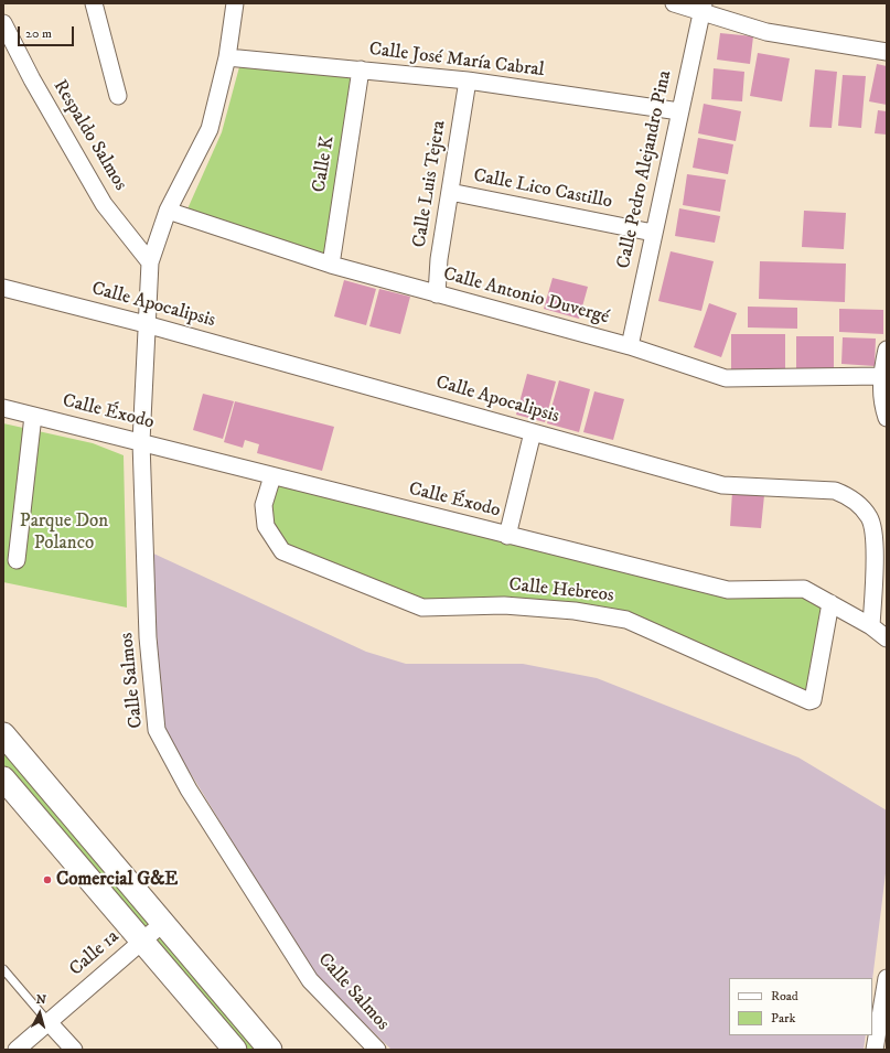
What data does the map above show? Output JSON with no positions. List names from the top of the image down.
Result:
{
  "streets": {
    "street": [
      "Calle José María Cabral",
      "Respaldo Salmos",
      "Calle K",
      "Calle Pedro Alejandro Pina",
      "Calle Luis Tejera",
      "Calle Lico Castillo",
      "Calle Antonio Duvergé",
      "Calle Apocalipsis",
      "Calle Éxodo",
      "Calle Hebreos",
      "Calle Salmos",
      "Calle 1a"
    ]
  },
  "crossings": [
    ["Calle José María Cabral", "Calle K"],
    ["Calle José María Cabral", "Calle Pedro Alejandro Pina"],
    ["Calle José María Cabral", "Calle Luis Tejera"],
    ["Calle José María Cabral", "Calle Salmos"],
    ["Respaldo Salmos", "Calle Salmos"],
    ["Calle K", "Calle Antonio Duvergé"],
    ["Calle Pedro Alejandro Pina", "Calle Lico Castillo"],
    ["Calle Pedro Alejandro Pina", "Calle Antonio Duvergé"],
    ["Calle Luis Tejera", "Calle Lico Castillo"],
    ["Calle Luis Tejera", "Calle Antonio Duvergé"],
    ["Calle Antonio Duvergé", "Calle Salmos"],
    ["Calle Apocalipsis", "Calle Éxodo"],
    ["Calle Apocalipsis", "Calle Salmos"],
    ["Calle Éxodo", "Calle Hebreos"],
    ["Calle Éxodo", "Calle Salmos"]
  ],
  "parks": ["Parque Don Polanco"],
  "places": ["Comercial G&E"],
  "legend": ["Road", "Park"],
  "scale_bar": "20 m",
  "north": "top"
}
